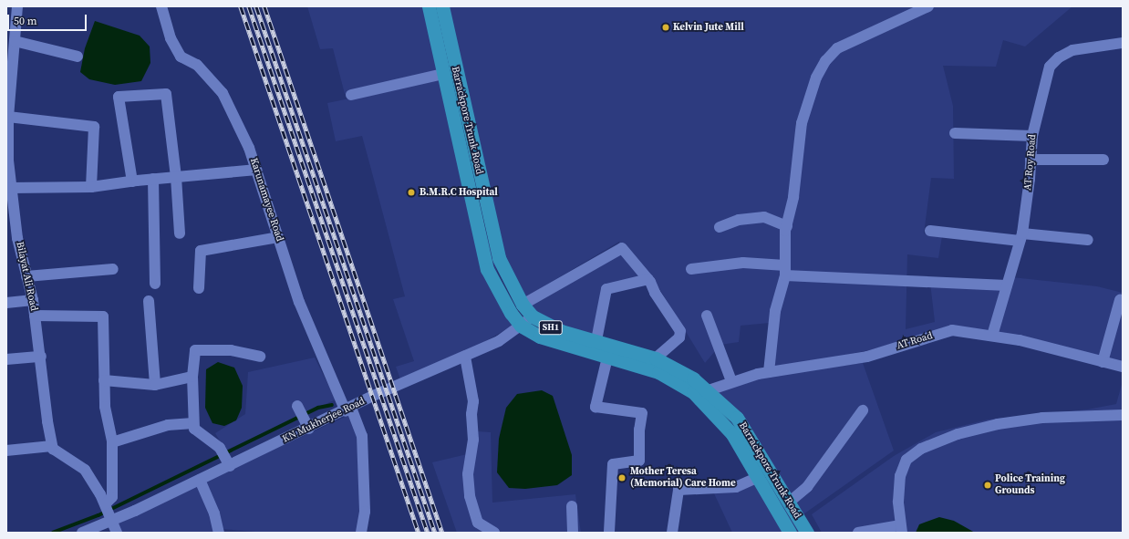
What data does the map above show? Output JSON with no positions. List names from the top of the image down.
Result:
{
  "streets": {
    "main road": ["Barrackpore Trunk Road", "SH1"],
    "street": [
      "AT Roy Road",
      "Karunamayee Road",
      "Bilayat Ali Road",
      "AT Road",
      "KN Mukherjee Road"
    ]
  },
  "crossings": [
    ["Barrackpore Trunk Road", "AT Road"],
    ["Barrackpore Trunk Road", "KN Mukherjee Road"],
    ["AT Roy Road", "AT Road"],
    ["Karunamayee Road", "KN Mukherjee Road"]
  ],
  "places": [
    "Kelvin Jute Mill",
    "B.M.R.C Hospital",
    "Mother Teresa (Memorial) Care Home",
    "Police Training Grounds"
  ],
  "scale_bar": "50 m"
}
